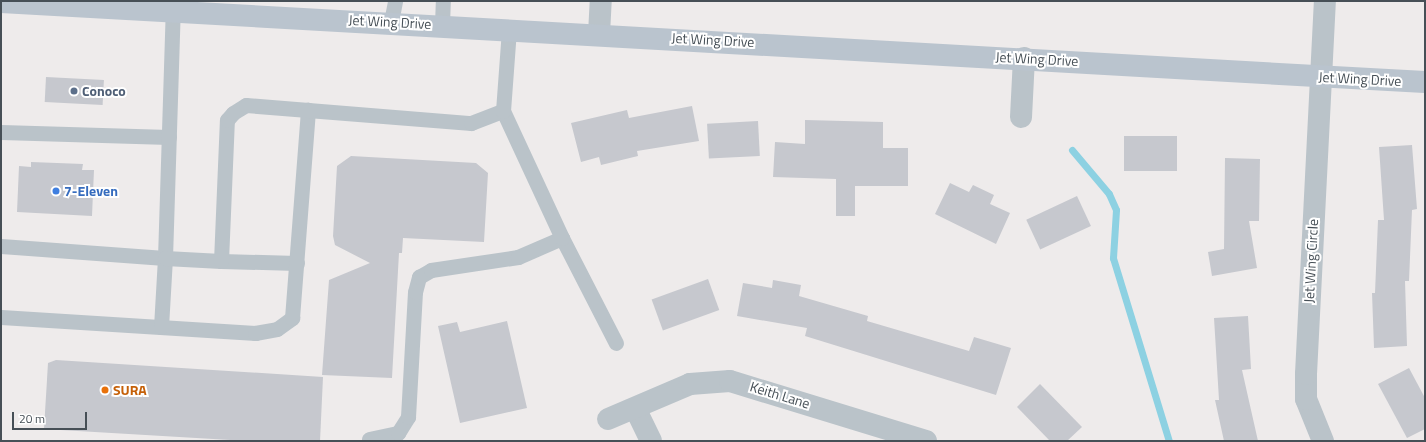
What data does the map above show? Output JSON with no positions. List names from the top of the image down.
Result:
{
  "streets": {
    "main road": ["Jet Wing Drive"],
    "street": ["Jet Wing Circle", "Keith Lane"]
  },
  "crossings": [
    ["Jet Wing Drive", "Jet Wing Circle"]
  ],
  "places": ["Conoco", "7-Eleven", "SURA"],
  "scale_bar": "20 m"
}
